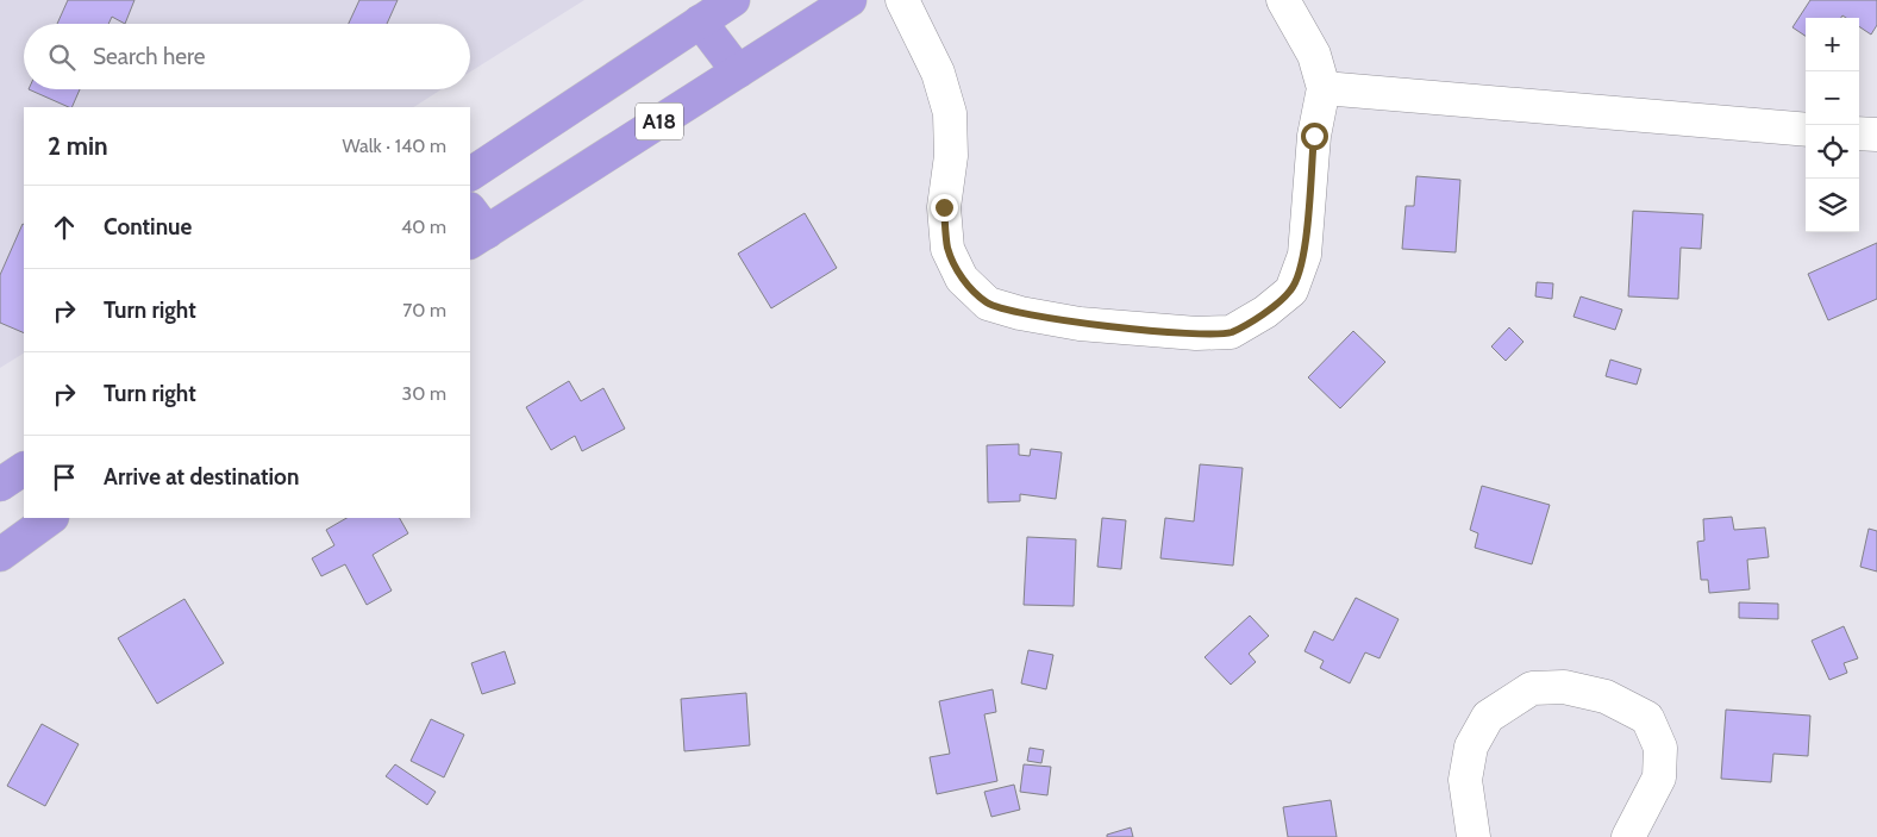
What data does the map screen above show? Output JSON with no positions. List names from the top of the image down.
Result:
{
  "streets": {
    "highway": ["A18"]
  },
  "page": {
    "map_buttons": ["+", "−"],
    "search": "Search here",
    "heading": ["2 min", "Walk · 140 m"],
    "list": [
      ["Continue", "40 m"],
      ["Turn right", "70 m"],
      ["Turn right", "30 m"],
      "Arrive at destination"
    ]
  }
}
